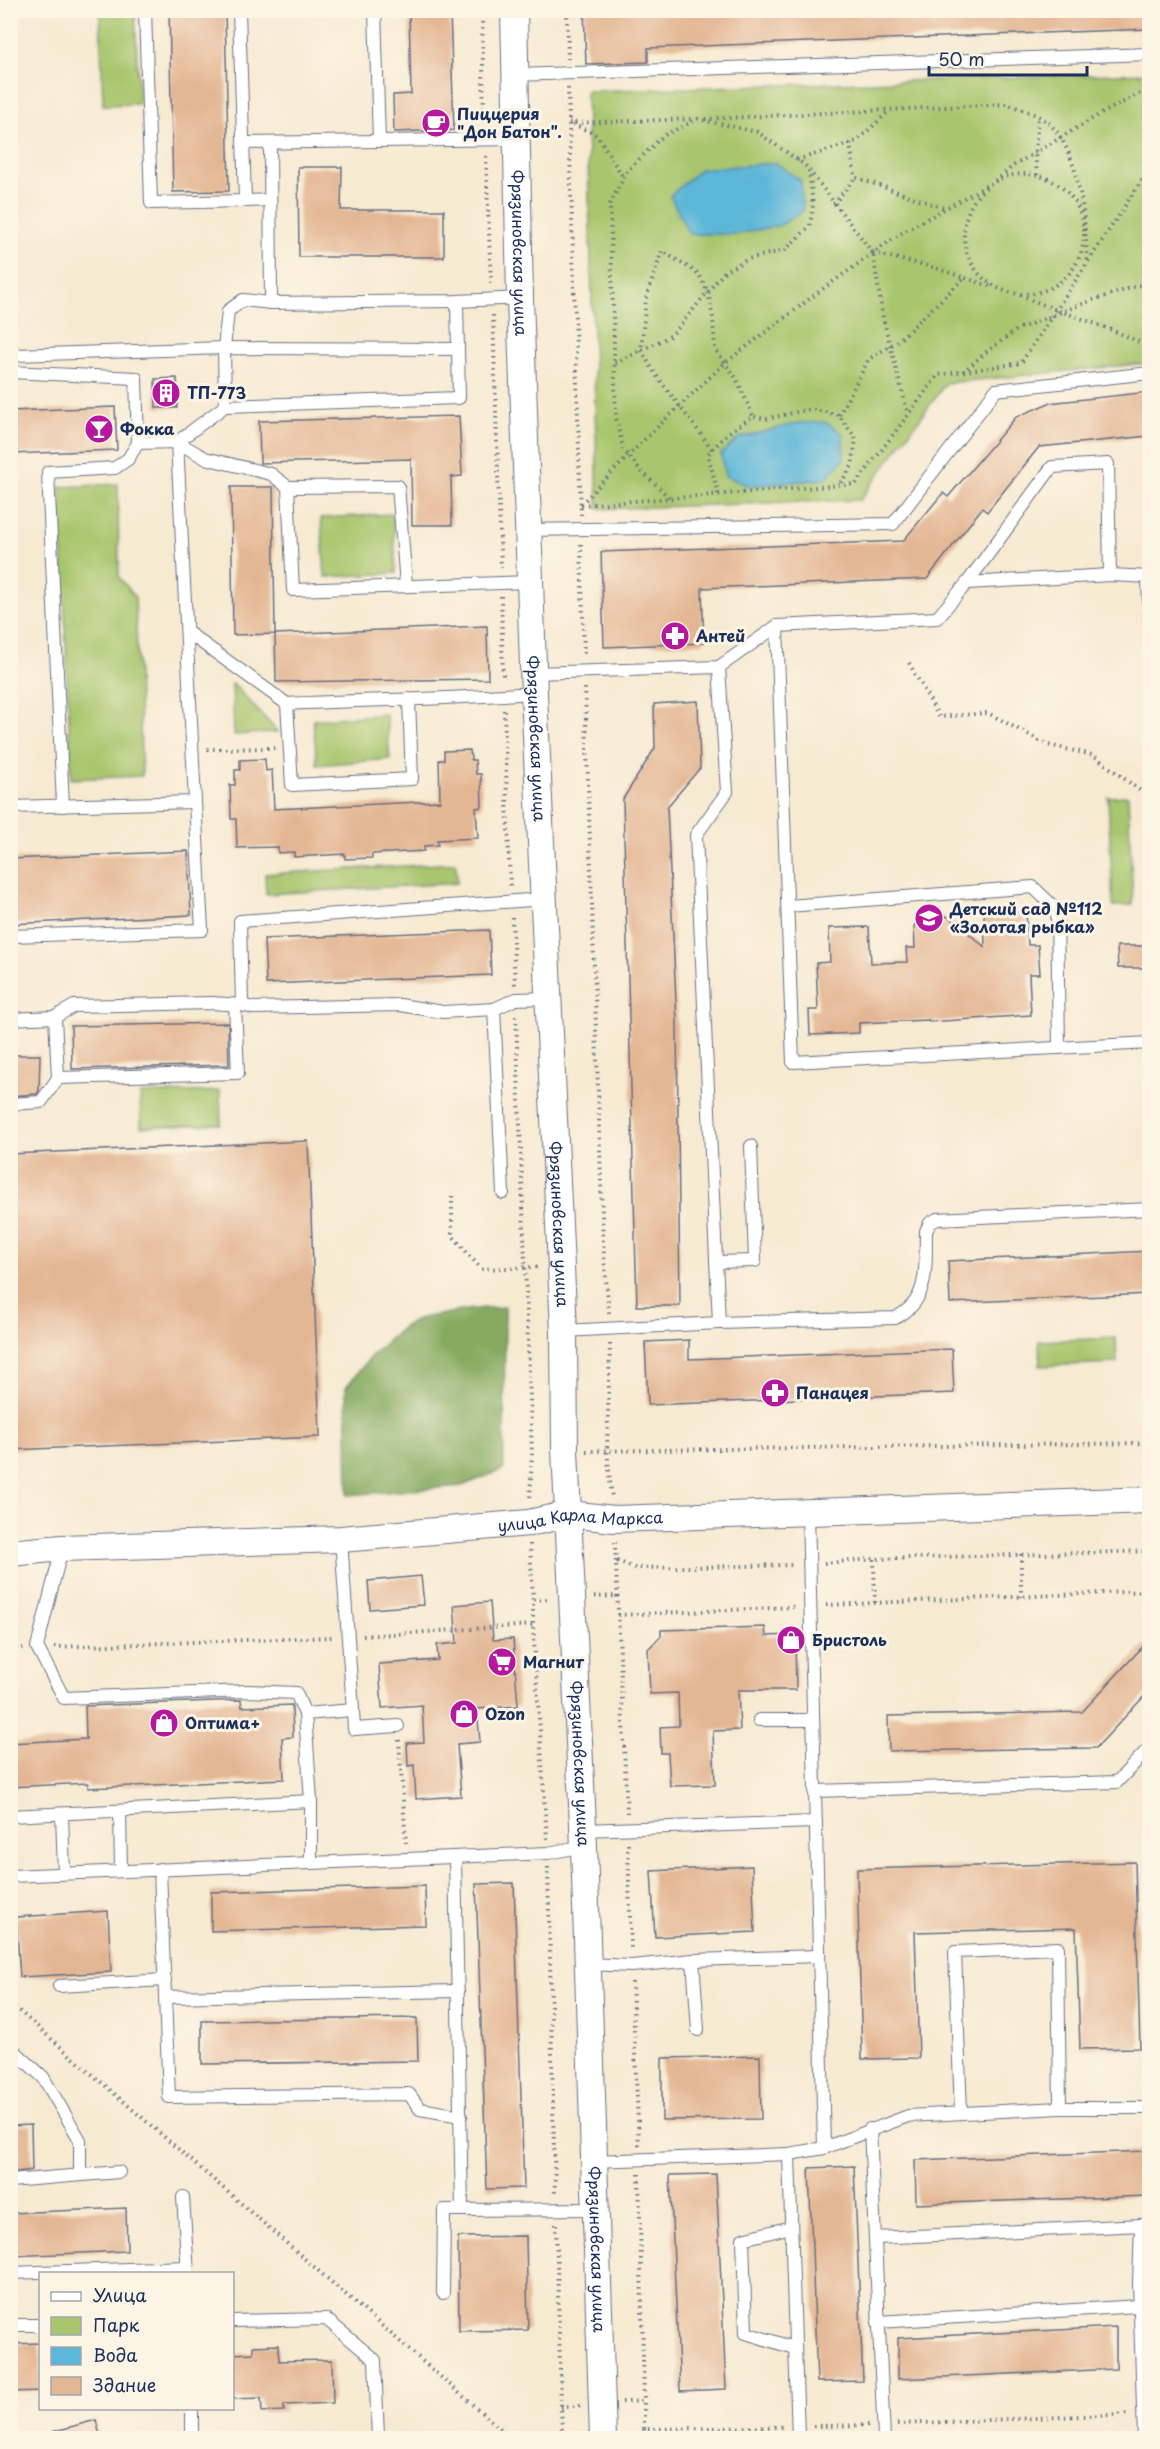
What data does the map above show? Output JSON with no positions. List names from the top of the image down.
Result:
{
  "streets": {
    "street": ["Фрязиновская улица", "улица Карла Маркса"]
  },
  "crossings": [
    ["Фрязиновская улица", "улица Карла Маркса"]
  ],
  "places": {
    "cafe": ["Пиццерия \"Дон Батон\"."],
    "building": ["ТП-773"],
    "bar": ["Фокка"],
    "pharmacy": ["Антей", "Панацея"],
    "school or university": ["Детский сад №112 «Золотая рыбка»"],
    "shop": ["Бристоль", "Ozon", "Оптима+"],
    "supermarket": ["Магнит"]
  },
  "legend": [
    "Улица",
    "Парк",
    "Вода",
    "Здание"
  ],
  "scale_bar": "50 m"
}
